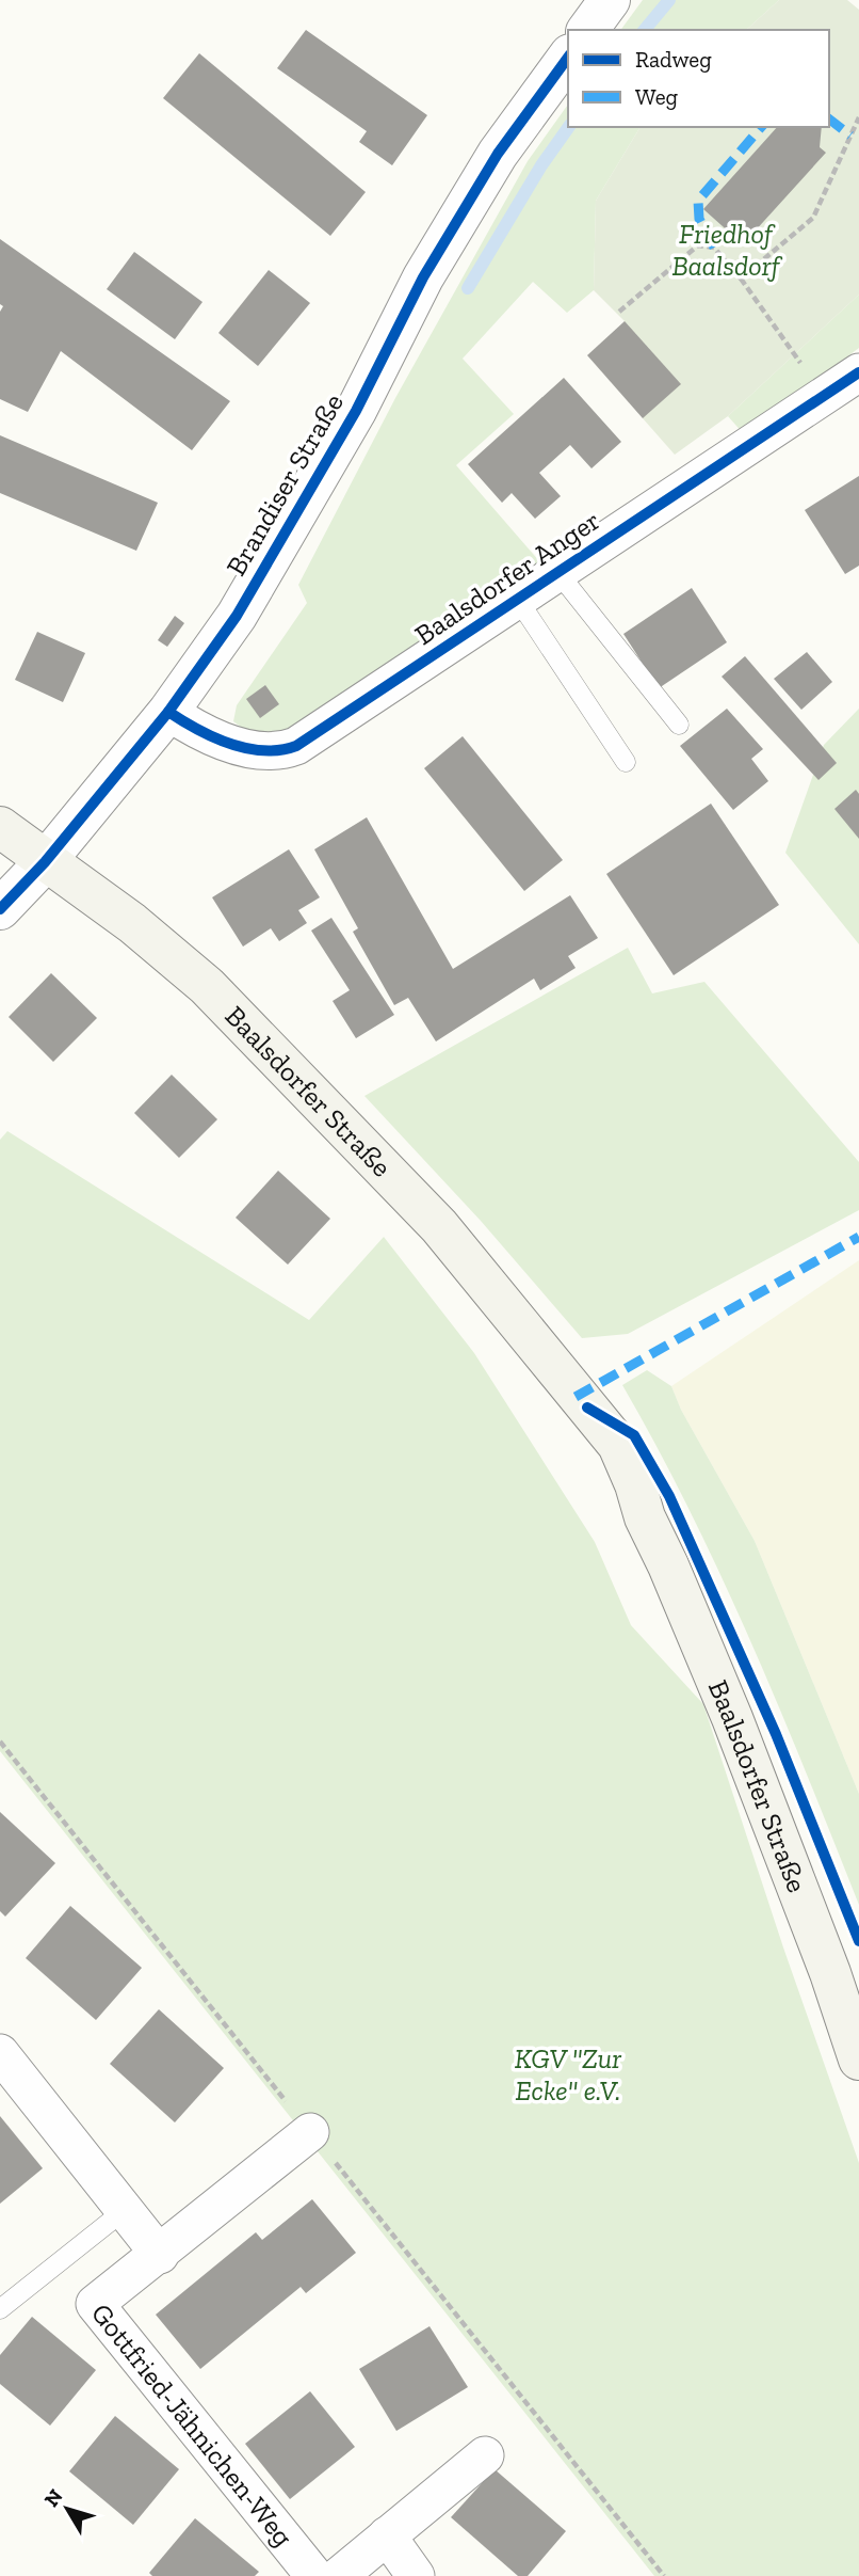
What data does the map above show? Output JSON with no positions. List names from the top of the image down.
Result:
{
  "streets": {
    "main road": ["Baalsdorfer Straße"],
    "street": ["Brandiser Straße", "Baalsdorfer Anger", "Gottfried-Jähnichen-Weg"]
  },
  "crossings": [
    ["Brandiser Straße", "Baalsdorfer Anger"],
    ["Brandiser Straße", "Baalsdorfer Straße"]
  ],
  "parks": ["Friedhof Baalsdorf", "KGV \"Zur Ecke\" e.V."],
  "legend": ["Radweg", "Weg"],
  "north": "top left"
}
